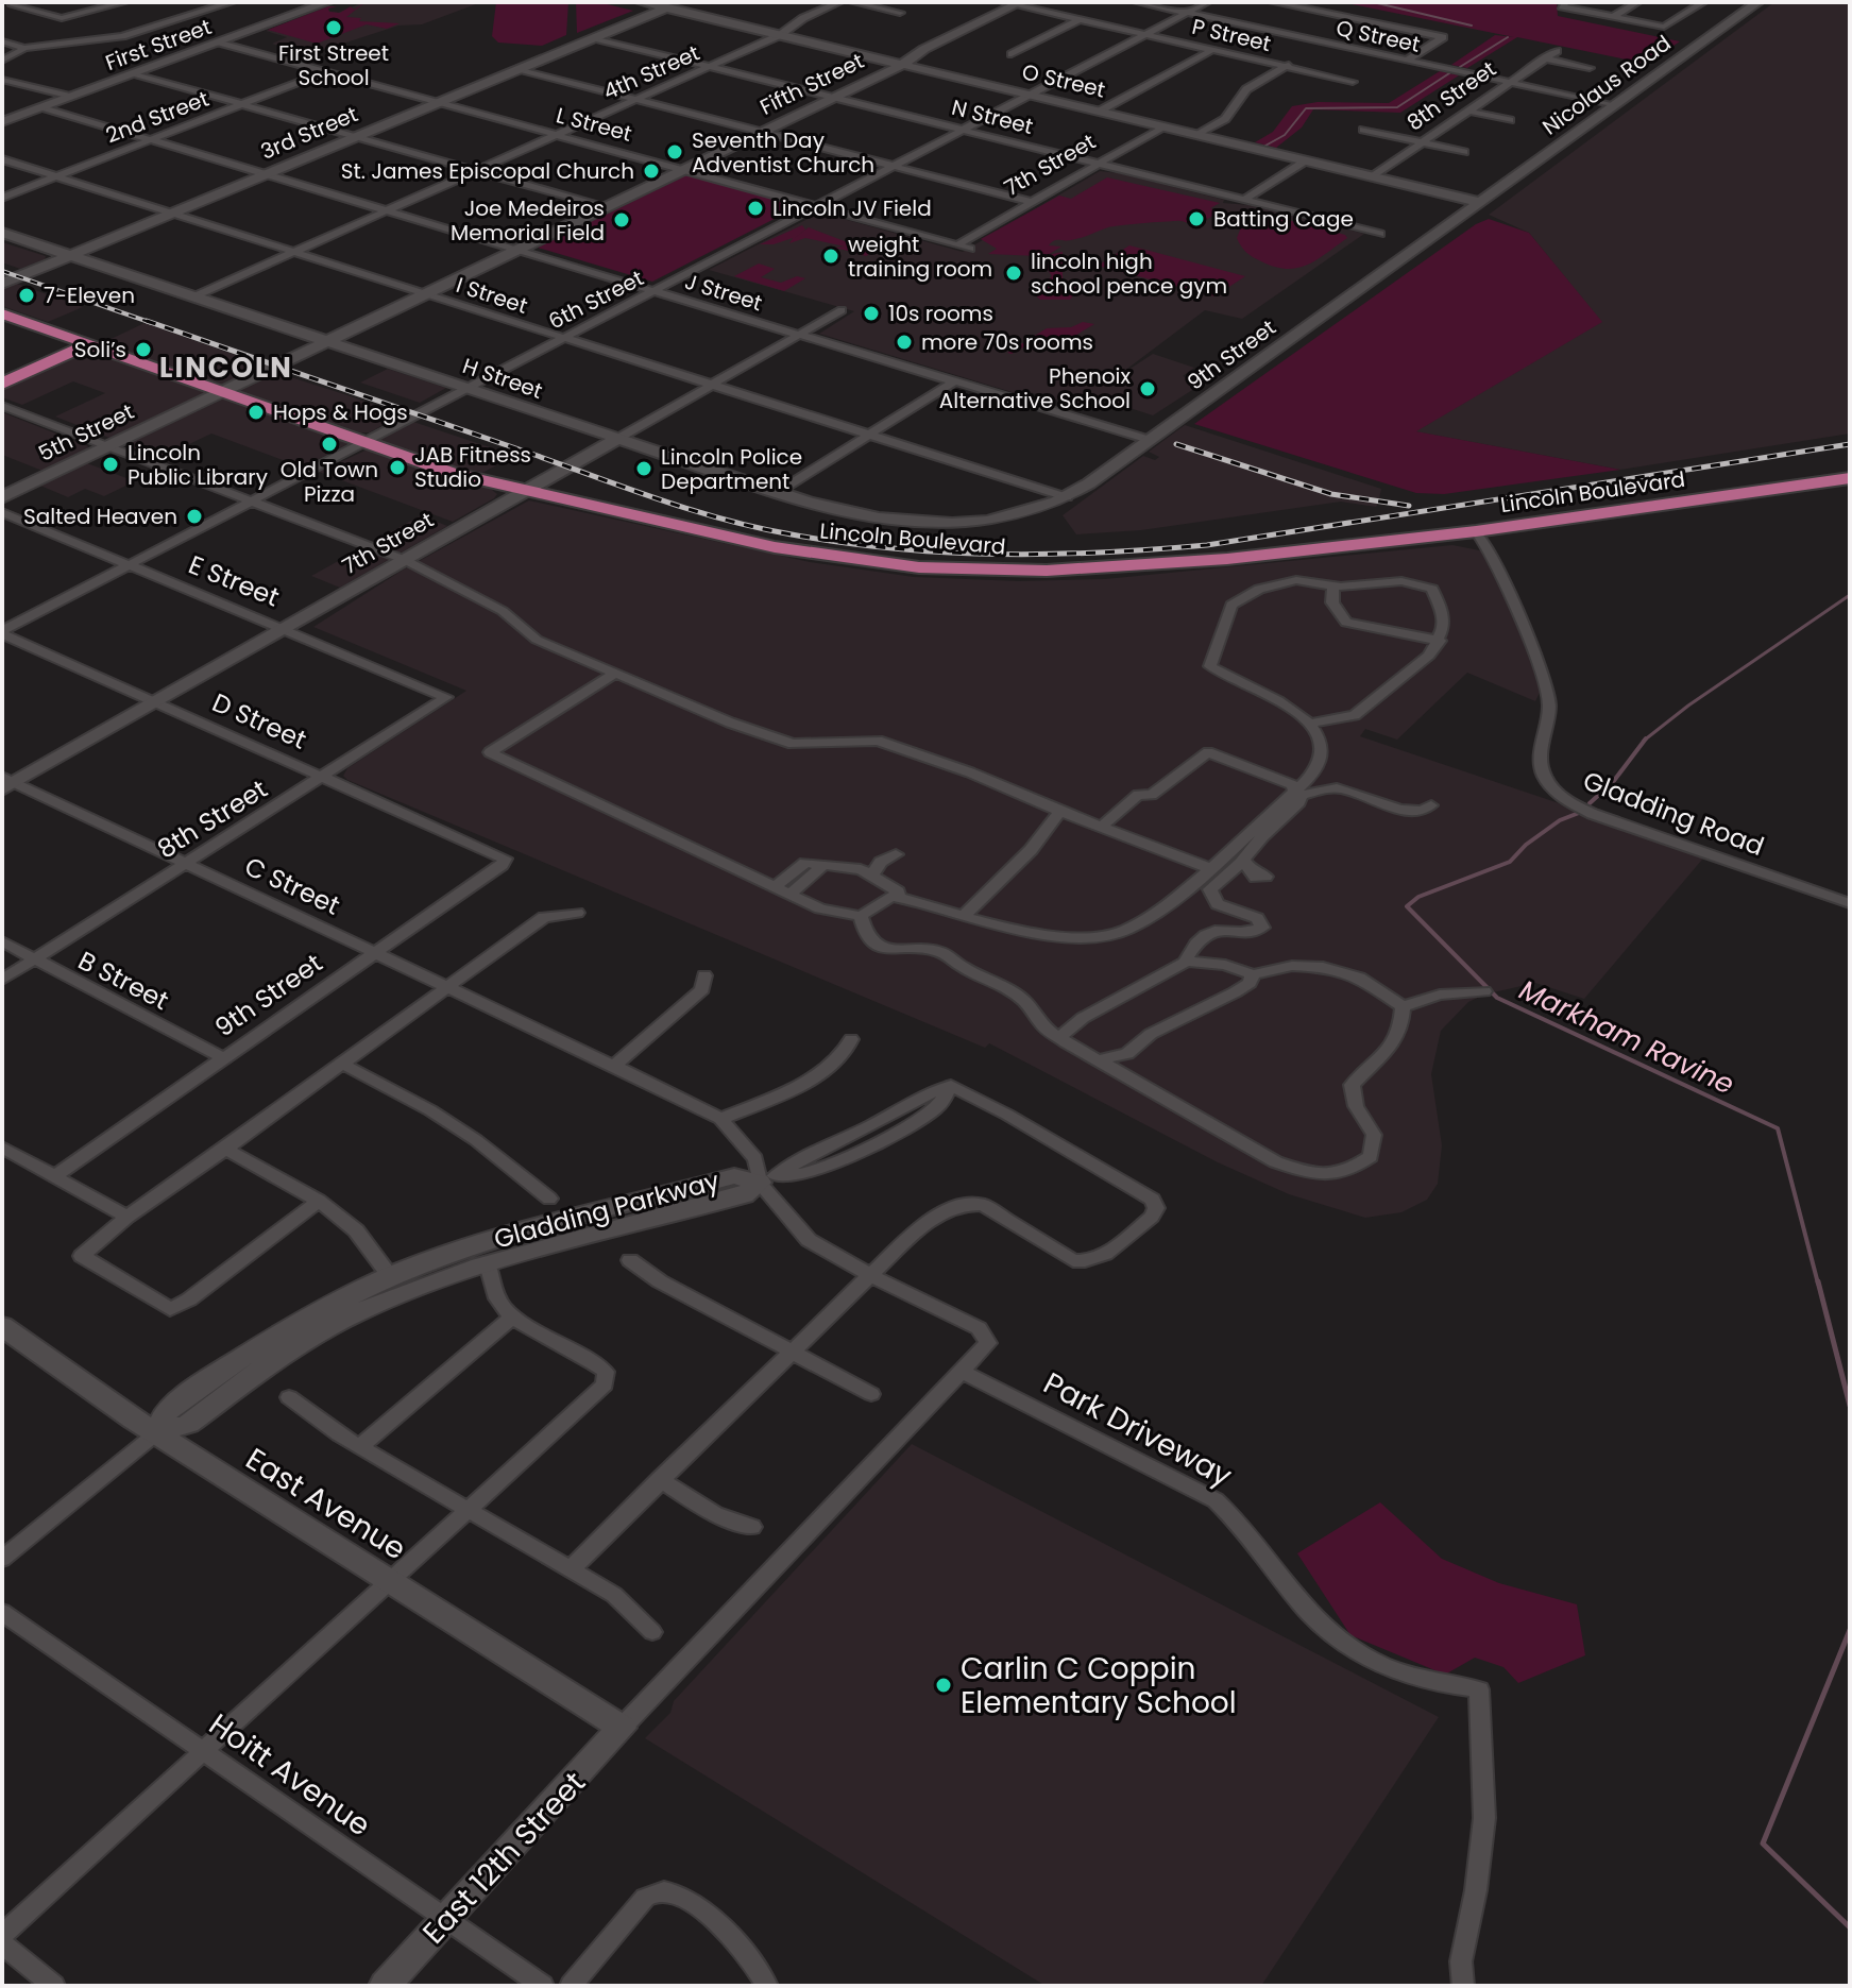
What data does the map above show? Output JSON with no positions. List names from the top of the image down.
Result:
{
  "streets": {
    "main road": ["Lincoln Boulevard"],
    "street": [
      "P Street",
      "Q Street",
      "First Street",
      "4th Street",
      "O Street",
      "Fifth Street",
      "Nicolaus Road",
      "8th Street",
      "2nd Street",
      "N Street",
      "L Street",
      "3rd Street",
      "7th Street",
      "J Street",
      "I Street",
      "6th Street",
      "9th Street",
      "H Street",
      "5th Street",
      "E Street",
      "D Street",
      "Gladding Road",
      "C Street",
      "B Street",
      "Gladding Parkway",
      "Park Driveway",
      "East Avenue",
      "Hoitt Avenue",
      "East 12th Street"
    ]
  },
  "crossings": [
    ["P Street", "6th Street"],
    ["Q Street", "Nicolaus Road"],
    ["Q Street", "8th Street"],
    ["Q Street", "6th Street"],
    ["First Street", "L Street"],
    ["First Street", "J Street"],
    ["4th Street", "O Street"],
    ["4th Street", "N Street"],
    ["4th Street", "L Street"],
    ["4th Street", "J Street"],
    ["4th Street", "I Street"],
    ["4th Street", "H Street"],
    ["O Street", "Fifth Street"],
    ["O Street", "Nicolaus Road"],
    ["O Street", "8th Street"],
    ["O Street", "3rd Street"],
    ["O Street", "7th Street"],
    ["O Street", "6th Street"],
    ["O Street", "9th Street"],
    ["Fifth Street", "N Street"],
    ["Fifth Street", "L Street"],
    ["Fifth Street", "J Street"],
    ["Fifth Street", "I Street"],
    ["Fifth Street", "H Street"],
    ["Fifth Street", "5th Street"],
    ["Nicolaus Road", "9th Street"],
    ["8th Street", "E Street"],
    ["8th Street", "D Street"],
    ["8th Street", "C Street"],
    ["8th Street", "B Street"],
    ["2nd Street", "L Street"],
    ["2nd Street", "J Street"],
    ["2nd Street", "I Street"],
    ["N Street", "3rd Street"],
    ["N Street", "7th Street"],
    ["N Street", "6th Street"],
    ["L Street", "3rd Street"],
    ["L Street", "7th Street"],
    ["L Street", "6th Street"],
    ["3rd Street", "J Street"],
    ["3rd Street", "I Street"],
    ["3rd Street", "H Street"],
    ["7th Street", "J Street"],
    ["7th Street", "I Street"],
    ["7th Street", "H Street"],
    ["7th Street", "Lincoln Boulevard"],
    ["7th Street", "E Street"],
    ["7th Street", "D Street"],
    ["7th Street", "C Street"],
    ["J Street", "6th Street"],
    ["J Street", "9th Street"],
    ["I Street", "6th Street"],
    ["I Street", "9th Street"],
    ["6th Street", "H Street"],
    ["6th Street", "Lincoln Boulevard"],
    ["6th Street", "E Street"],
    ["6th Street", "D Street"],
    ["9th Street", "H Street"],
    ["9th Street", "D Street"],
    ["9th Street", "C Street"],
    ["9th Street", "B Street"],
    ["H Street", "5th Street"],
    ["5th Street", "Lincoln Boulevard"],
    ["Lincoln Boulevard", "Gladding Road"],
    ["Gladding Parkway", "East Avenue"],
    ["East Avenue", "East 12th Street"],
    ["Hoitt Avenue", "East 12th Street"]
  ],
  "districts": ["LINCOLN"],
  "water": ["Markham Ravine"],
  "places": [
    "First Street School",
    "Seventh Day Adventist Church",
    "St. James Episcopal Church",
    "Lincoln JV Field",
    "Batting Cage",
    "Joe Medeiros Memorial Field",
    "weight training room",
    "lincoln high school pence gym",
    "7-Eleven",
    "10s rooms",
    "more 70s rooms",
    "Soli’s",
    "Phenoix Alternative School",
    "Hops & Hogs",
    "Old Town Pizza",
    "Lincoln Public Library",
    "JAB Fitness Studio",
    "Lincoln Police Department",
    "Salted Heaven",
    "Carlin C Coppin Elementary School"
  ]
}
